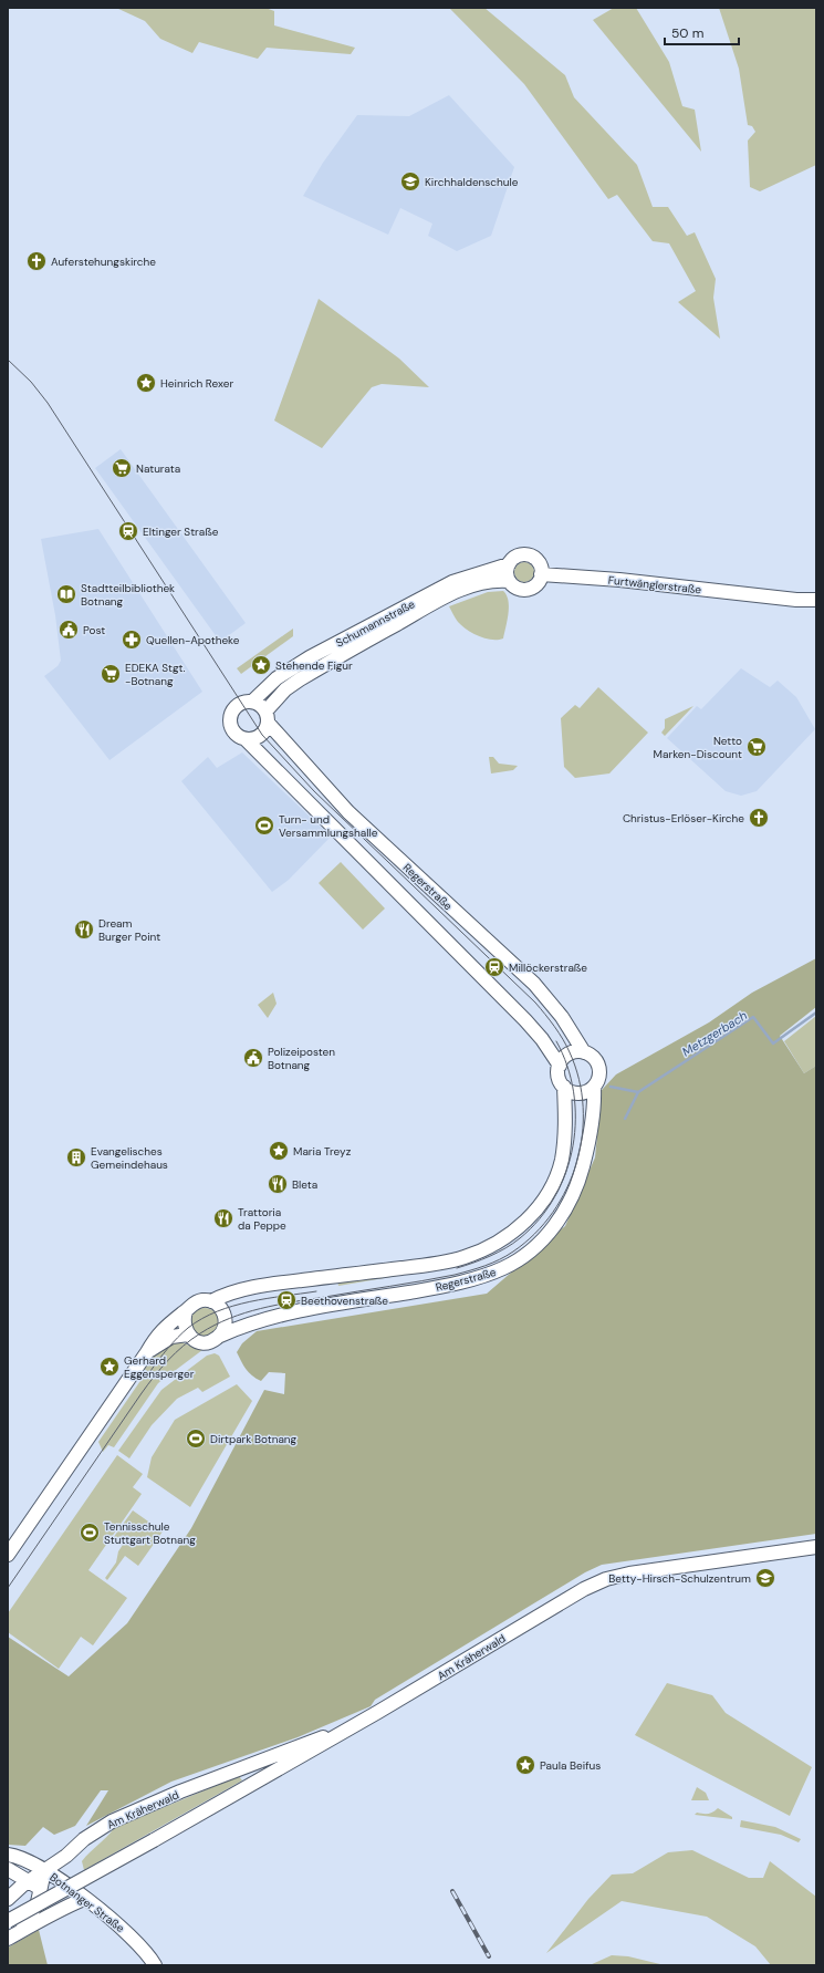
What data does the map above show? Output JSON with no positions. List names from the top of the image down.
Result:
{
  "streets": {
    "main road": [
      "Furtwänglerstraße",
      "Schumannstraße",
      "Regerstraße",
      "Am Kräherwald",
      "Botnanger Straße"
    ]
  },
  "crossings": [
    ["Furtwänglerstraße", "Schumannstraße"],
    ["Schumannstraße", "Regerstraße"],
    ["Am Kräherwald", "Botnanger Straße"]
  ],
  "water": ["Metzgerbach"],
  "places": {
    "school or university": ["Kirchhaldenschule", "Betty-Hirsch-Schulzentrum"],
    "church": ["Auferstehungskirche", "Christus-Erlöser-Kirche"],
    "place": [
      "Heinrich Rexer",
      "Stehende Figur",
      "Maria Treyz",
      "Gerhard Eggensperger",
      "Paula Beifus"
    ],
    "supermarket": ["Naturata", "EDEKA Stgt. -Botnang", "Netto Marken-Discount"],
    "station": ["Eltinger Straße", "Millöckerstraße", "Beethovenstraße"],
    "library": ["Stadtteilbibliothek Botnang"],
    "public building": ["Post", "Polizeiposten Botnang"],
    "pharmacy": ["Quellen-Apotheke"],
    "sports": ["Turn- und Versammlungshalle", "Dirtpark Botnang", "Tennisschule Stuttgart Botnang"],
    "restaurant": ["Dream Burger Point", "Bleta", "Trattoria da Peppe"],
    "building": ["Evangelisches Gemeindehaus"]
  },
  "scale_bar": "50 m"
}
